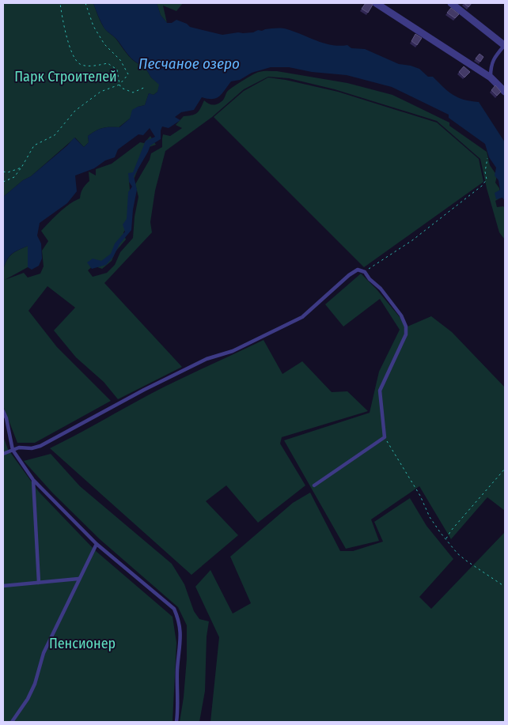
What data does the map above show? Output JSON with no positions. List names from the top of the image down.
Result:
{
  "water": ["Песчаное озеро"],
  "parks": ["Парк Строителей", "Пенсионер"]
}
